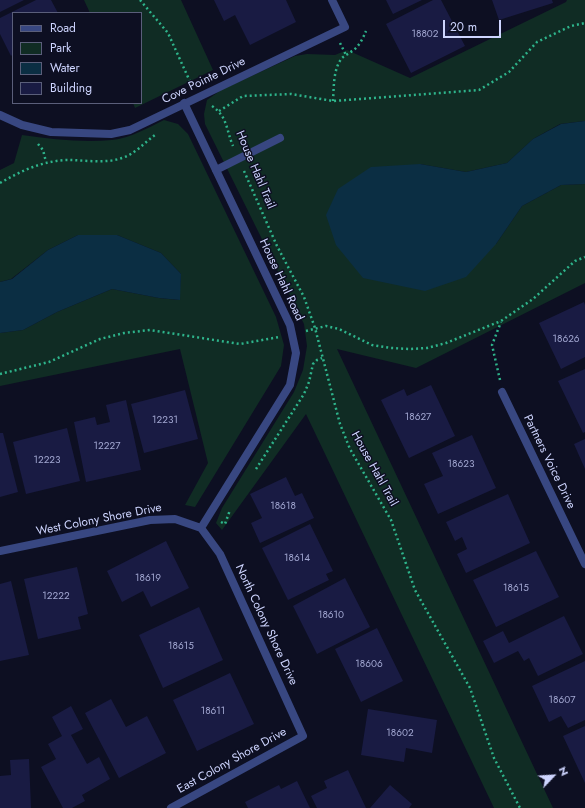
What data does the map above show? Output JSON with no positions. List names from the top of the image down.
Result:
{
  "streets": {
    "street": [
      "Cove Pointe Drive",
      "House Hahl Road",
      "Partners Voice Drive",
      "West Colony Shore Drive",
      "North Colony Shore Drive",
      "East Colony Shore Drive"
    ],
    "path": ["House Hahl Trail"]
  },
  "crossings": [
    ["Cove Pointe Drive", "House Hahl Road"],
    ["House Hahl Road", "West Colony Shore Drive"],
    ["House Hahl Road", "North Colony Shore Drive"],
    ["West Colony Shore Drive", "North Colony Shore Drive"],
    ["North Colony Shore Drive", "East Colony Shore Drive"]
  ],
  "house_numbers": [
    "18802",
    "18626",
    "18627",
    "12231",
    "12227",
    "12223",
    "18623",
    "18618",
    "18614",
    "18619",
    "18615",
    "12222",
    "18610",
    "18615",
    "18606",
    "18607",
    "18611",
    "18602"
  ],
  "legend": [
    "Road",
    "Park",
    "Water",
    "Building"
  ],
  "scale_bar": "20 m",
  "north": "top right"
}
